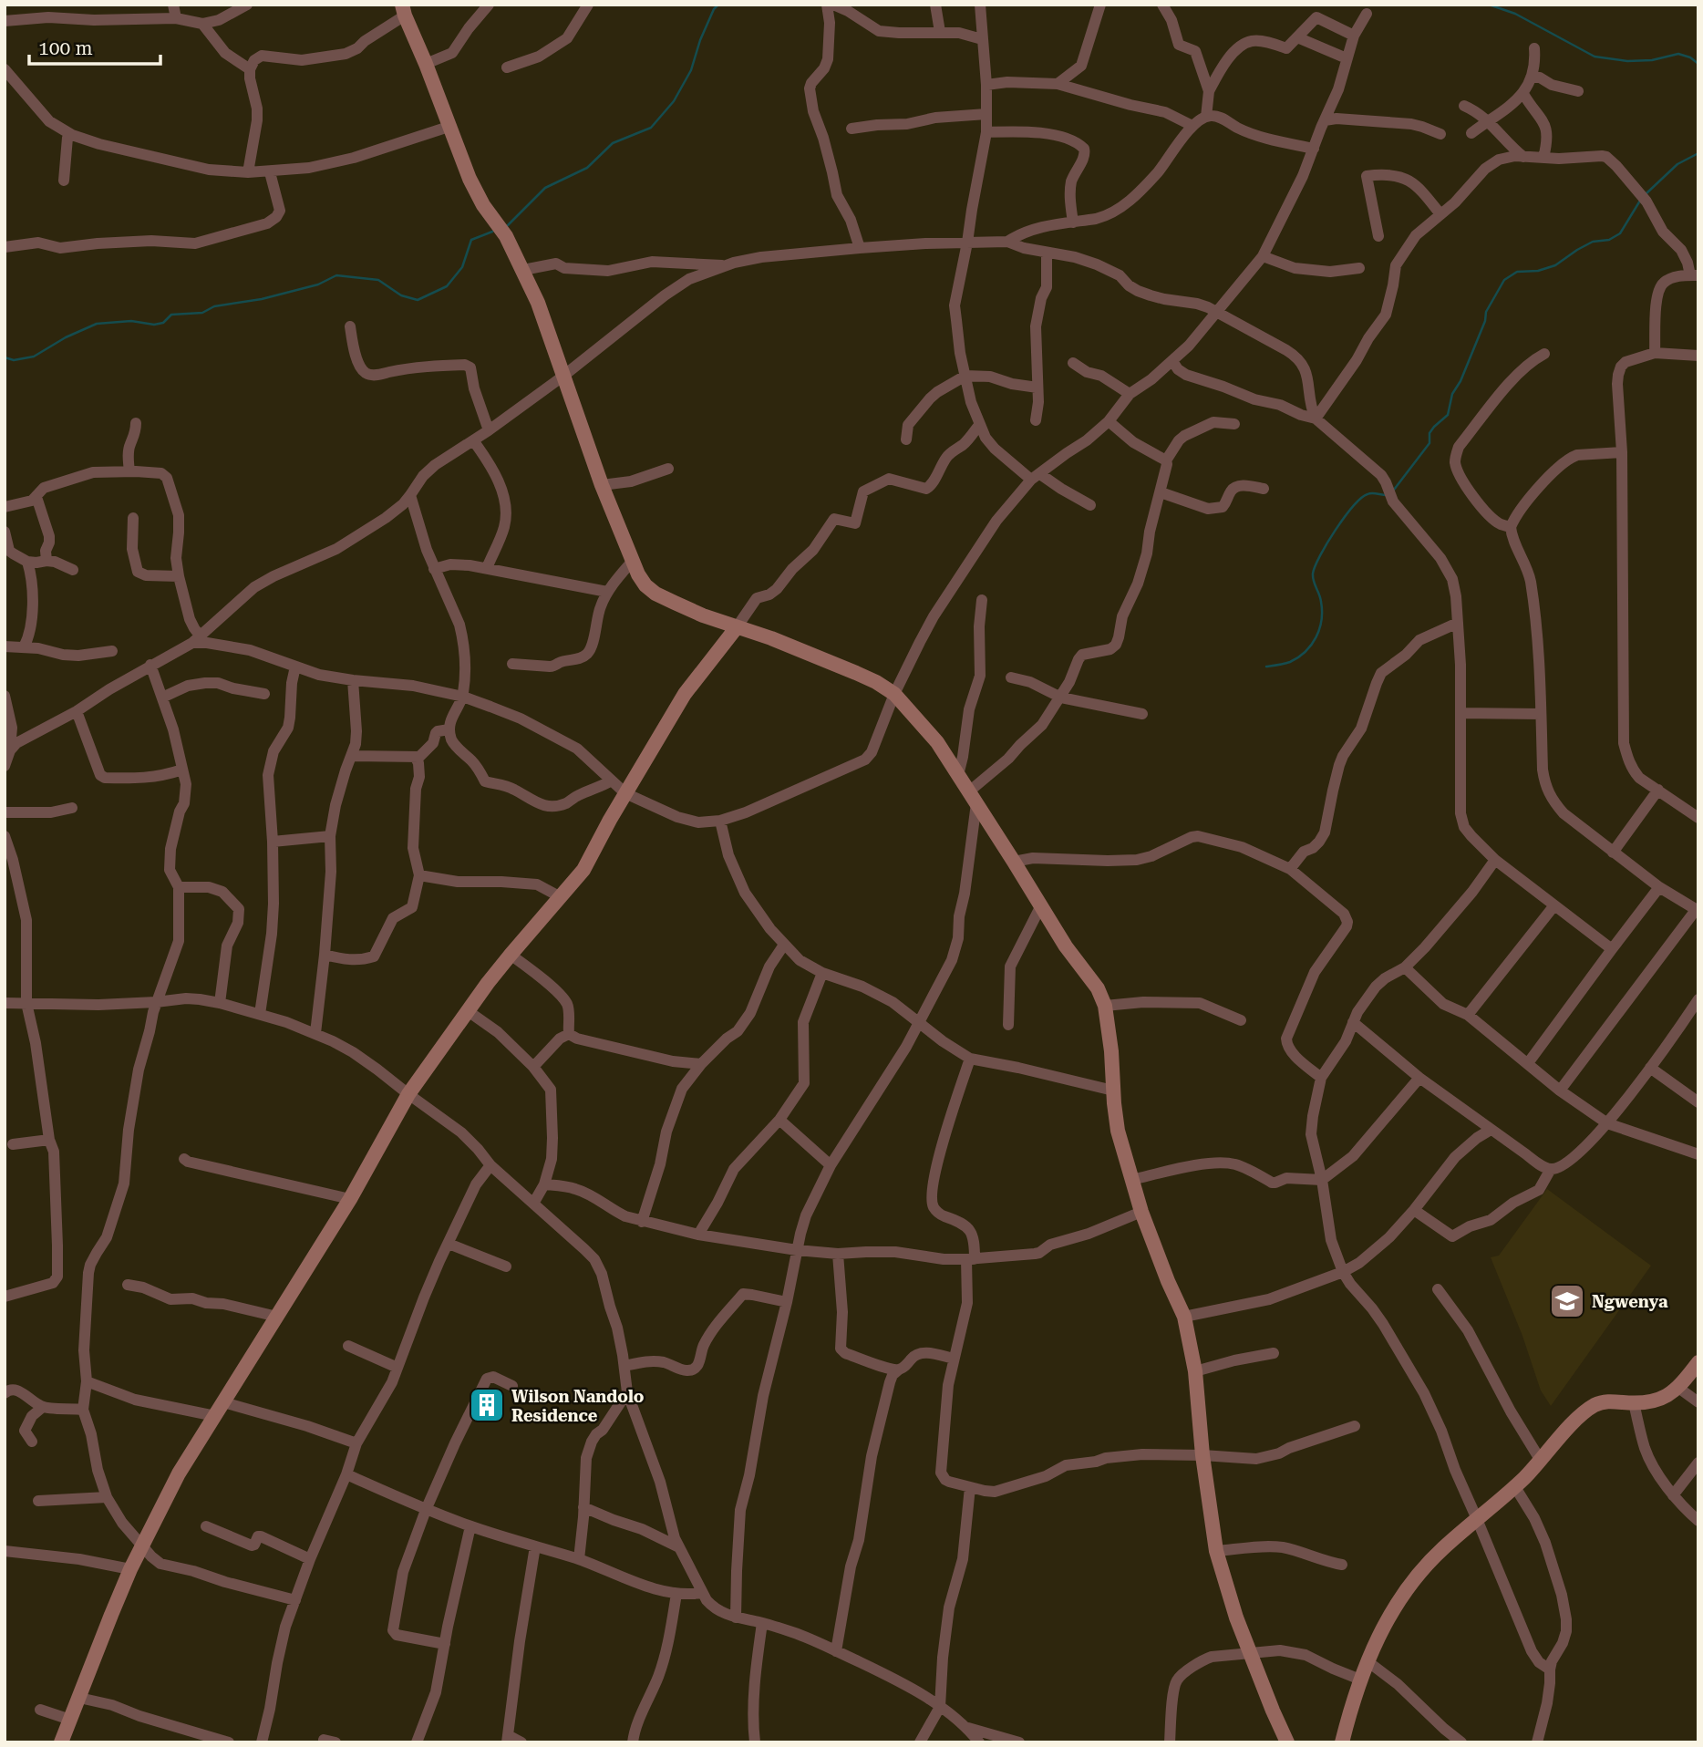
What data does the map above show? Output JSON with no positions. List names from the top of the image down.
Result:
{
  "places": {
    "school or university": ["Ngwenya"],
    "building": ["Wilson Nandolo Residence"]
  },
  "scale_bar": "100 m"
}
